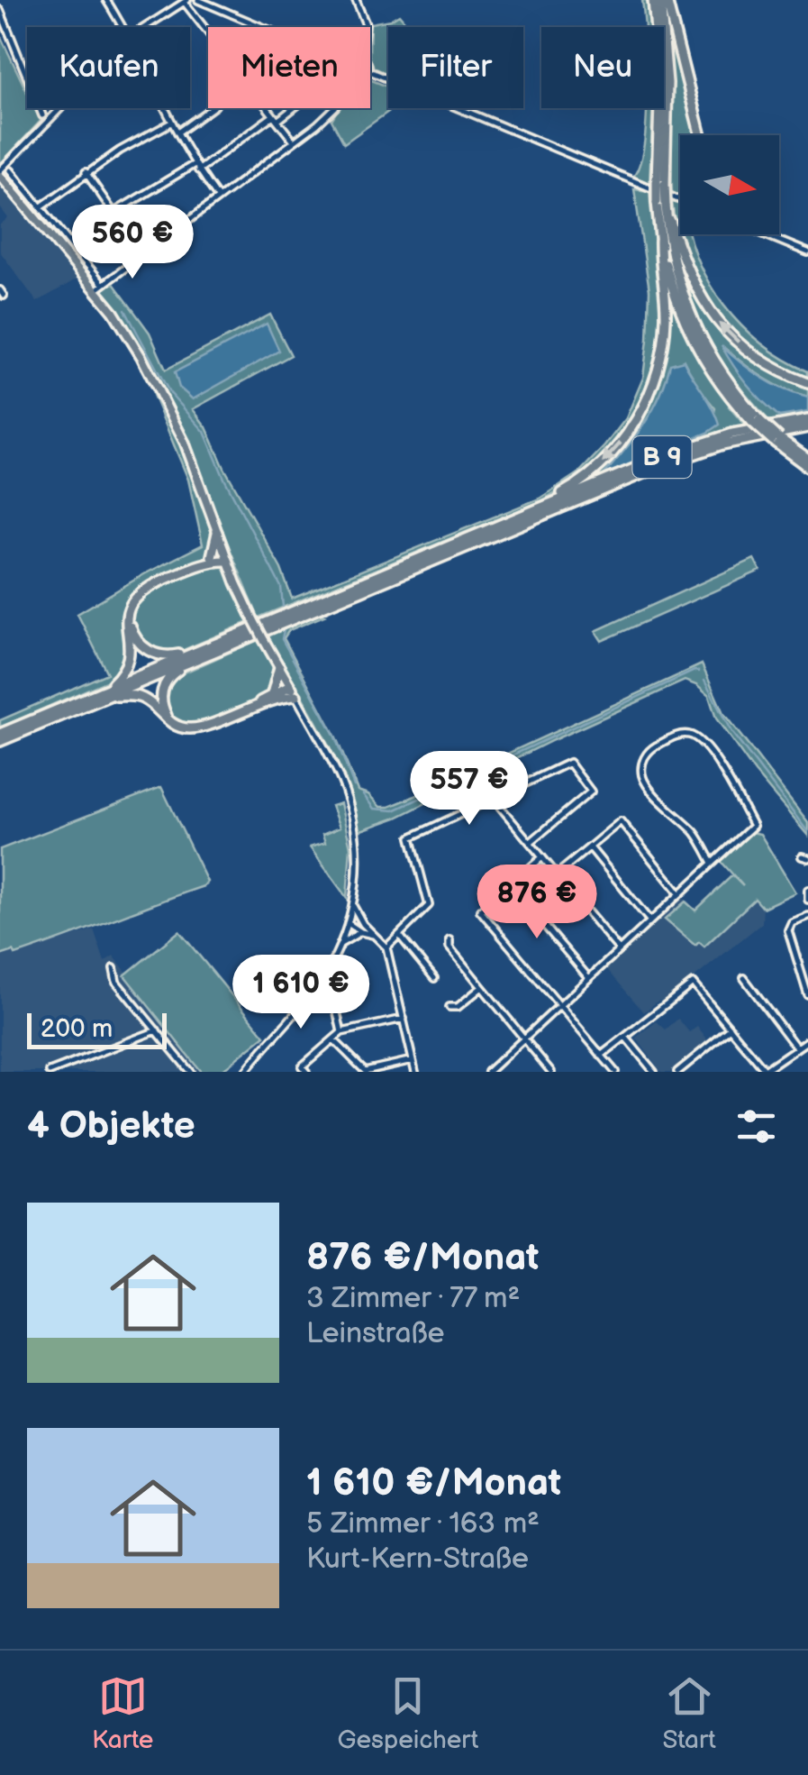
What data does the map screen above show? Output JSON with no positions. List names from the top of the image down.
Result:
{
  "streets": {
    "highway": ["B 9"]
  },
  "scale_bar": "200 m",
  "north": "right",
  "page": {
    "chip": [
      "Kaufen",
      "Mieten",
      "Filter",
      "Neu"
    ],
    "price": [
      "560 €",
      "557 €",
      "876 €",
      "1 610 €"
    ],
    "scale": "200 m",
    "heading": "4 Objekte",
    "list": [
      {
        "name": "876 €/Monat",
        "note": "3 Zimmer · 77 m² · Leinstraße"
      },
      {
        "name": "1 610 €/Monat",
        "note": "5 Zimmer · 163 m² · Kurt-Kern-Straße"
      }
    ],
    "tabs": ["Karte", "Gespeichert", "Start"]
  }
}
